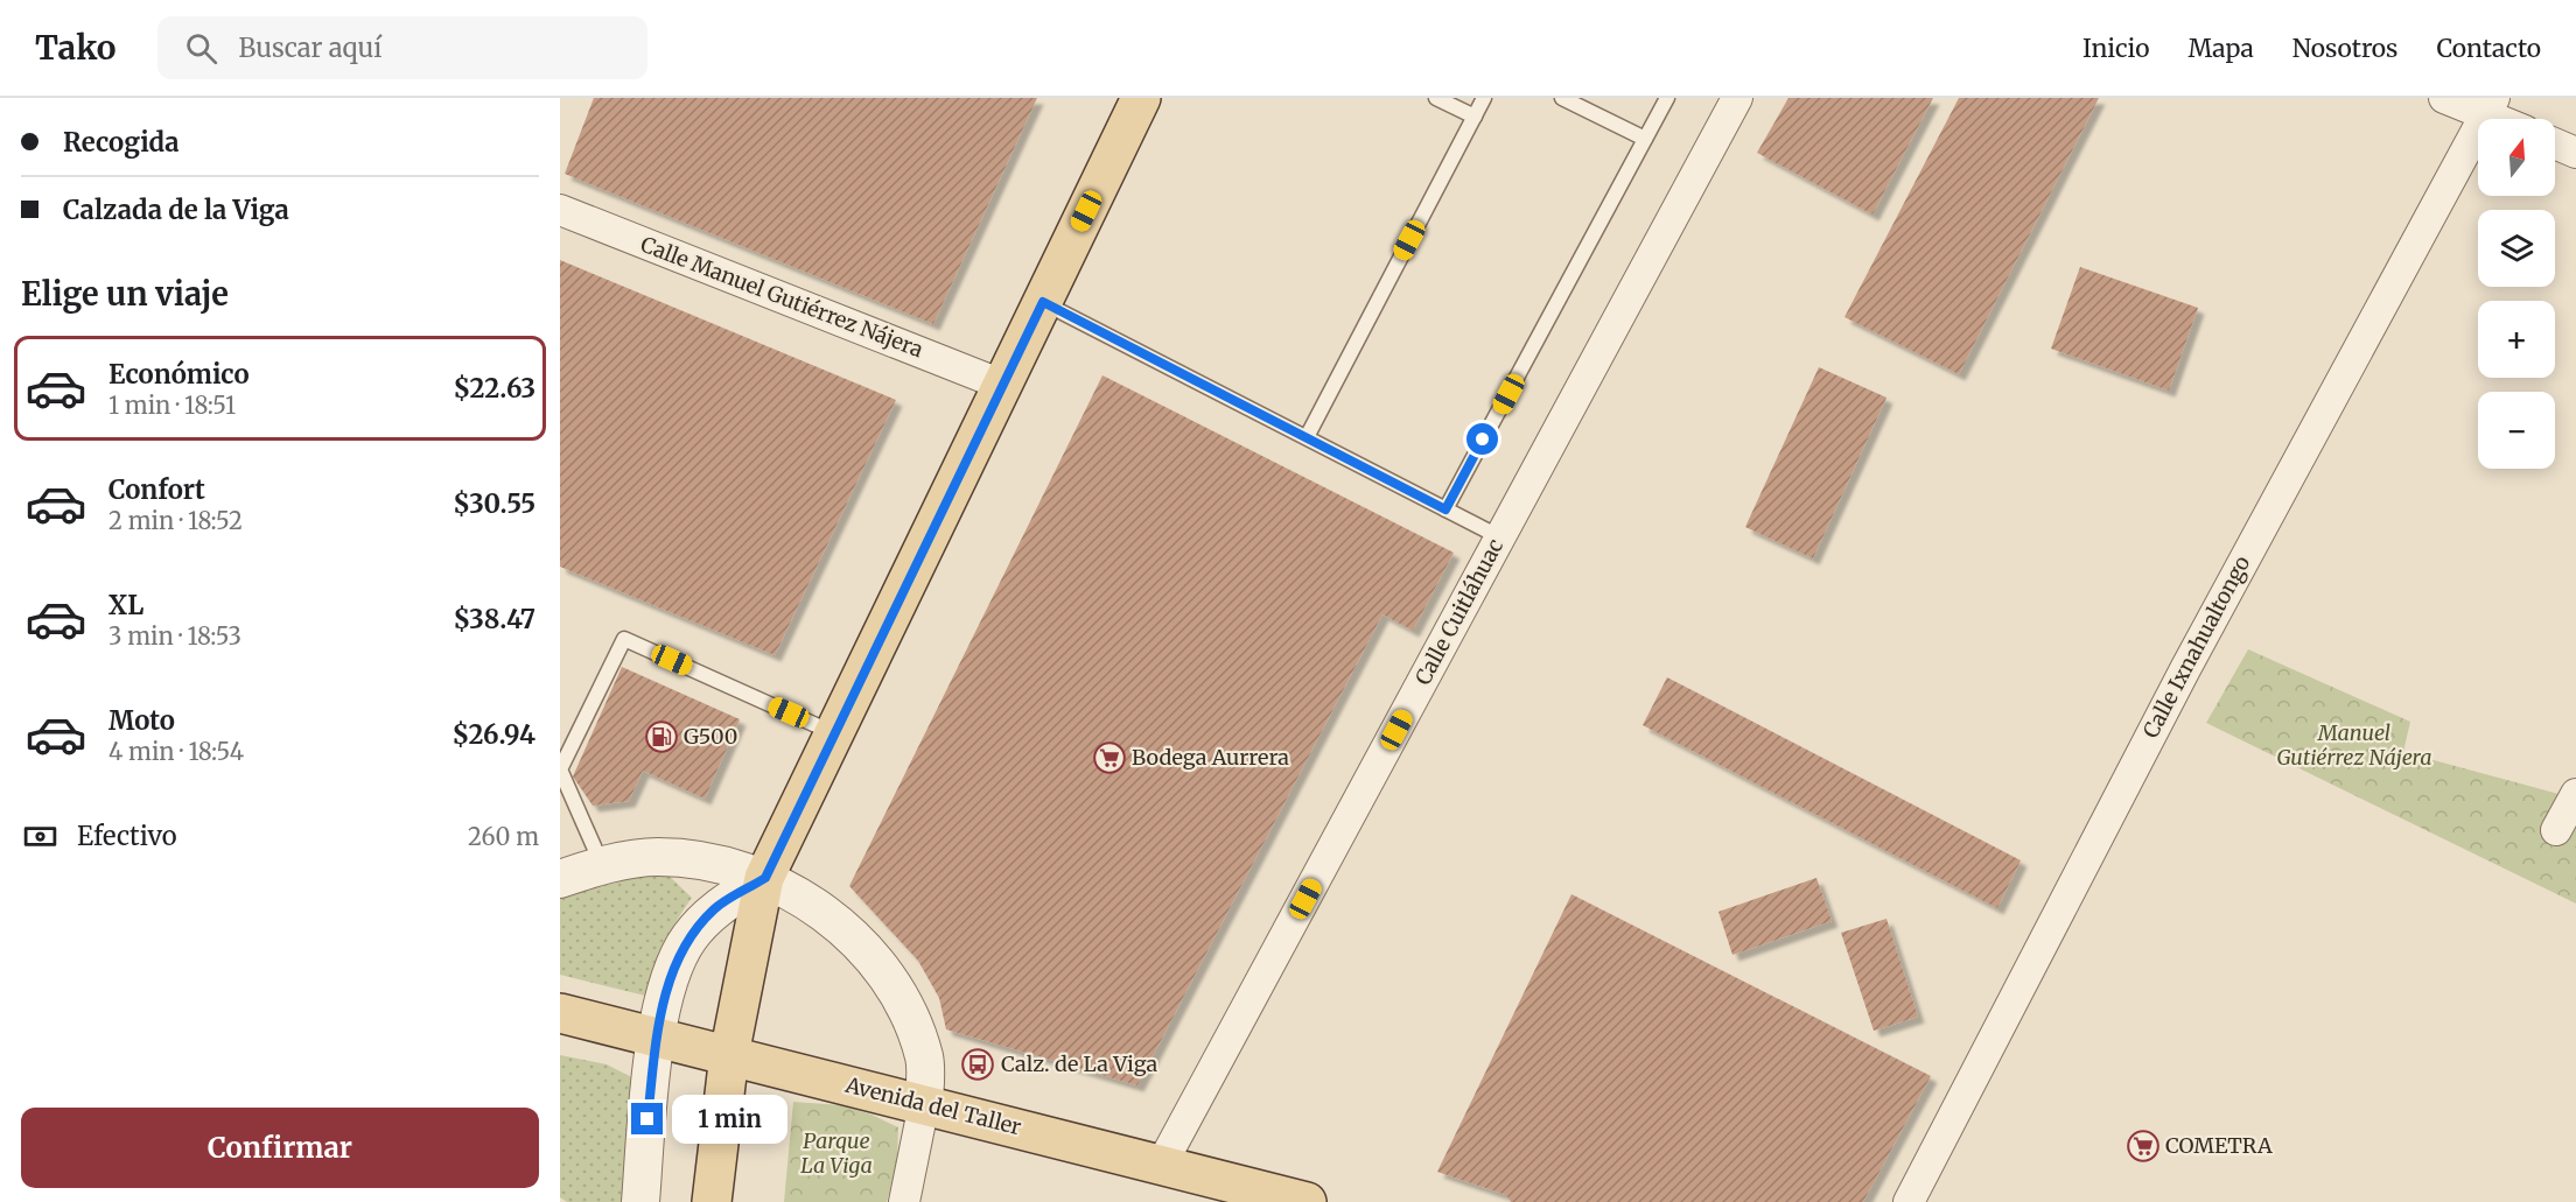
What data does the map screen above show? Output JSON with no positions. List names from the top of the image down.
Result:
{
  "streets": {
    "main road": ["Avenida del Taller"],
    "street": ["Calle Manuel Gutiérrez Nájera", "Calle Cuitláhuac", "Calle Ixnahualtongo"]
  },
  "crossings": [
    ["Calle Cuitláhuac", "Avenida del Taller"]
  ],
  "parks": ["Manuel Gutiérrez Nájera", "Parque La Viga"],
  "places": {
    "fuel station": ["G500"],
    "supermarket": ["Bodega Aurrera", "COMETRA"],
    "bus stop": ["Calz. de La Viga"]
  },
  "north": "top",
  "page": {
    "header": "Tako",
    "search": "Buscar aquí",
    "nav": [
      "Inicio",
      "Mapa",
      "Nosotros",
      "Contacto"
    ],
    "banner": ["Recogida", "Calzada de la Viga"],
    "map_buttons": ["+", "−"],
    "heading": "Elige un viaje",
    "list": [
      {
        "name": "Económico",
        "note": "1 min · 18:51",
        "value": "$22.63"
      },
      {
        "name": "Confort",
        "note": "2 min · 18:52",
        "value": "$30.55"
      },
      {
        "name": "XL",
        "note": "3 min · 18:53",
        "value": "$38.47"
      },
      {
        "name": "Moto",
        "note": "4 min · 18:54",
        "value": "$26.94"
      }
    ],
    "pay": ["Efectivo", "260 m"],
    "buttons": "Confirmar",
    "bubble": "1 min"
  }
}
